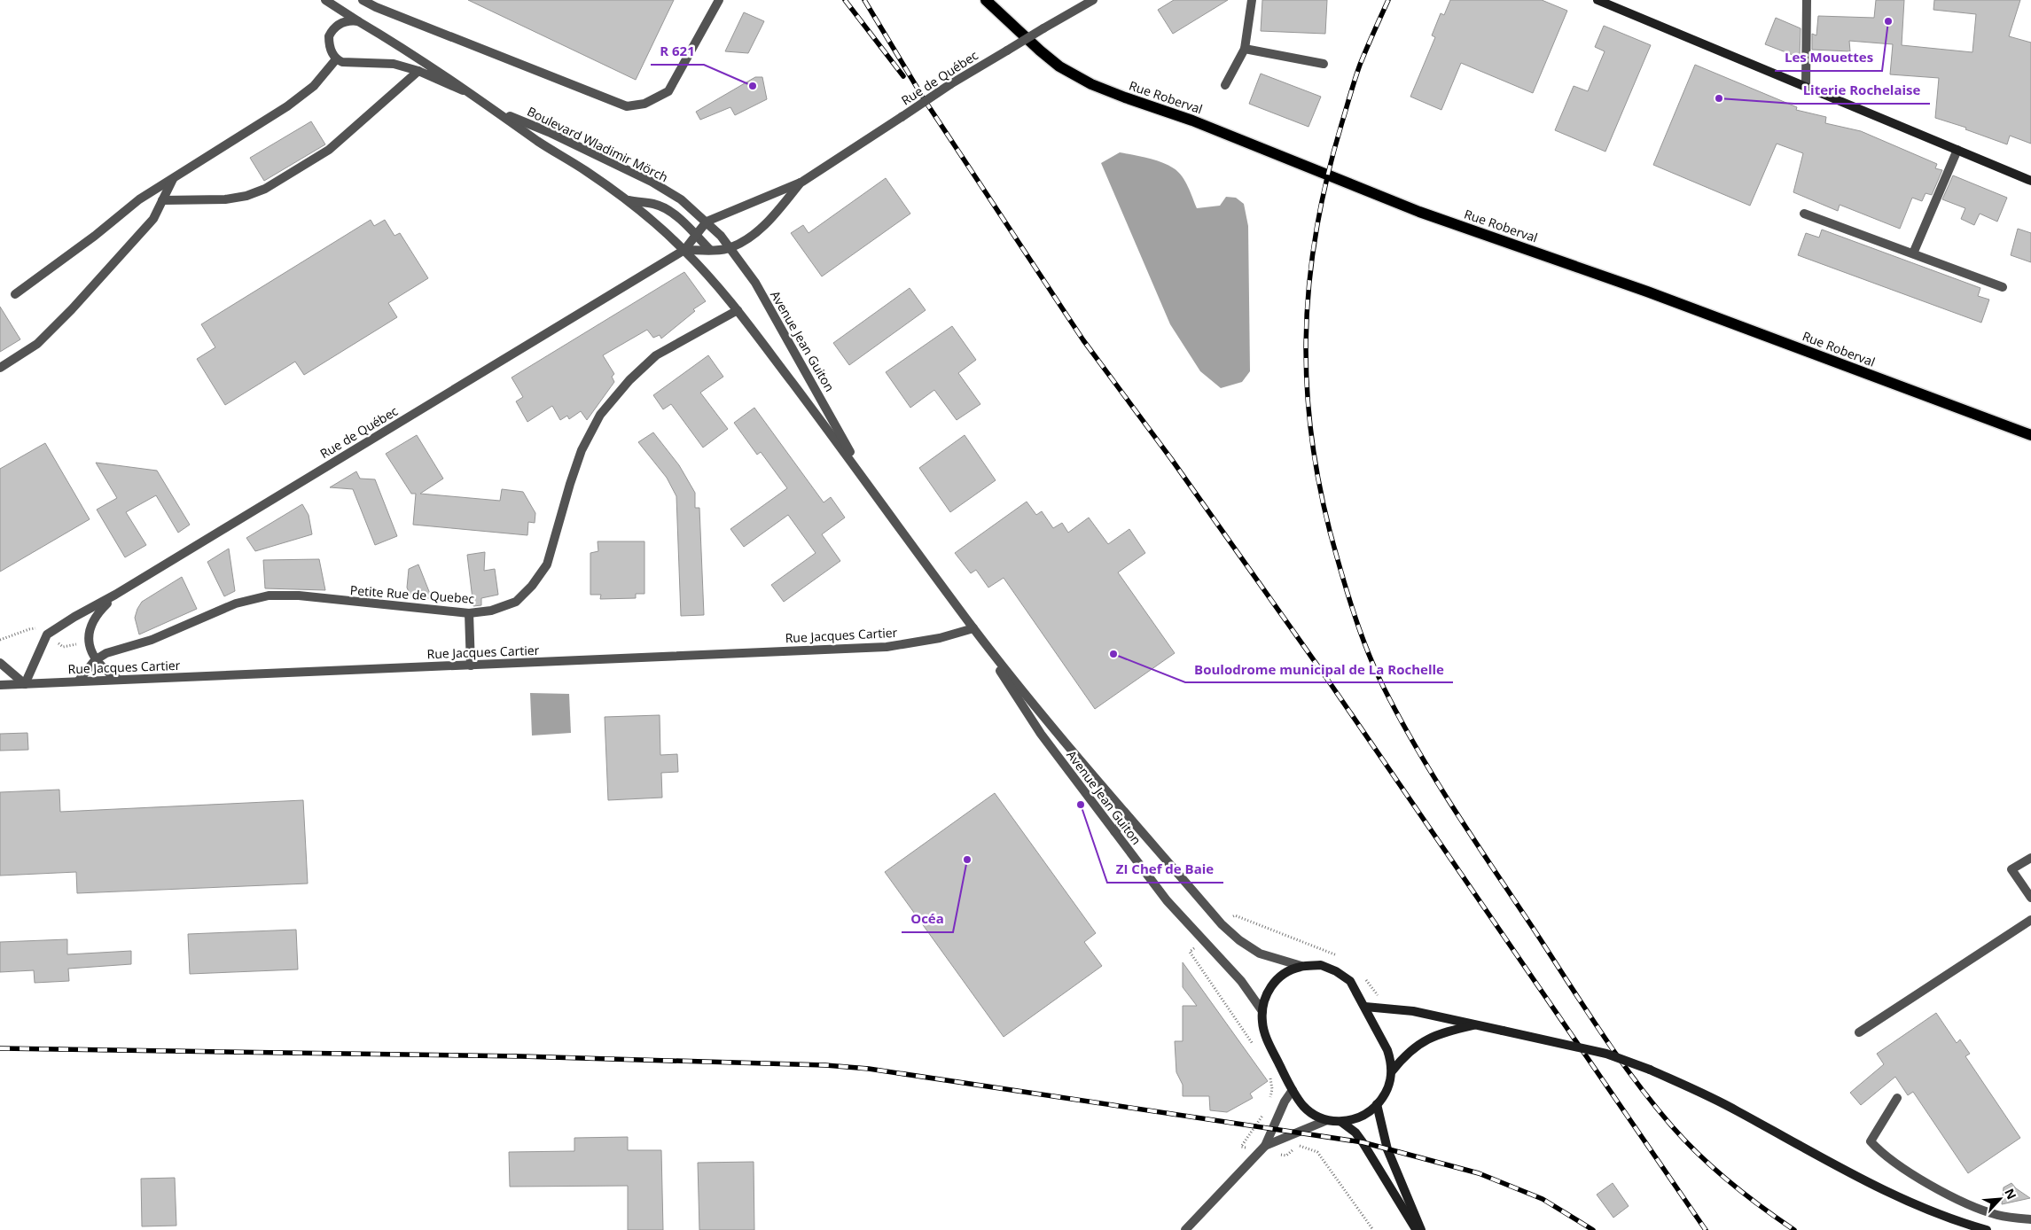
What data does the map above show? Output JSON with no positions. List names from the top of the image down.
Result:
{
  "streets": {
    "main road": ["Rue Roberval"],
    "street": [
      "Rue de Québec",
      "Boulevard Wladimir Mörch",
      "Avenue Jean Guiton",
      "Petite Rue de Quebec",
      "Rue Jacques Cartier"
    ]
  },
  "crossings": [
    ["Rue de Québec", "Boulevard Wladimir Mörch"],
    ["Rue de Québec", "Avenue Jean Guiton"],
    ["Boulevard Wladimir Mörch", "Avenue Jean Guiton"],
    ["Avenue Jean Guiton", "Petite Rue de Quebec"],
    ["Avenue Jean Guiton", "Rue Jacques Cartier"],
    ["Petite Rue de Quebec", "Rue Jacques Cartier"]
  ],
  "places": [
    "Les Mouettes",
    "R 621",
    "Literie Rochelaise",
    "Boulodrome municipal de La Rochelle",
    "ZI Chef de Baie",
    "Océa"
  ],
  "north": "top right"
}
